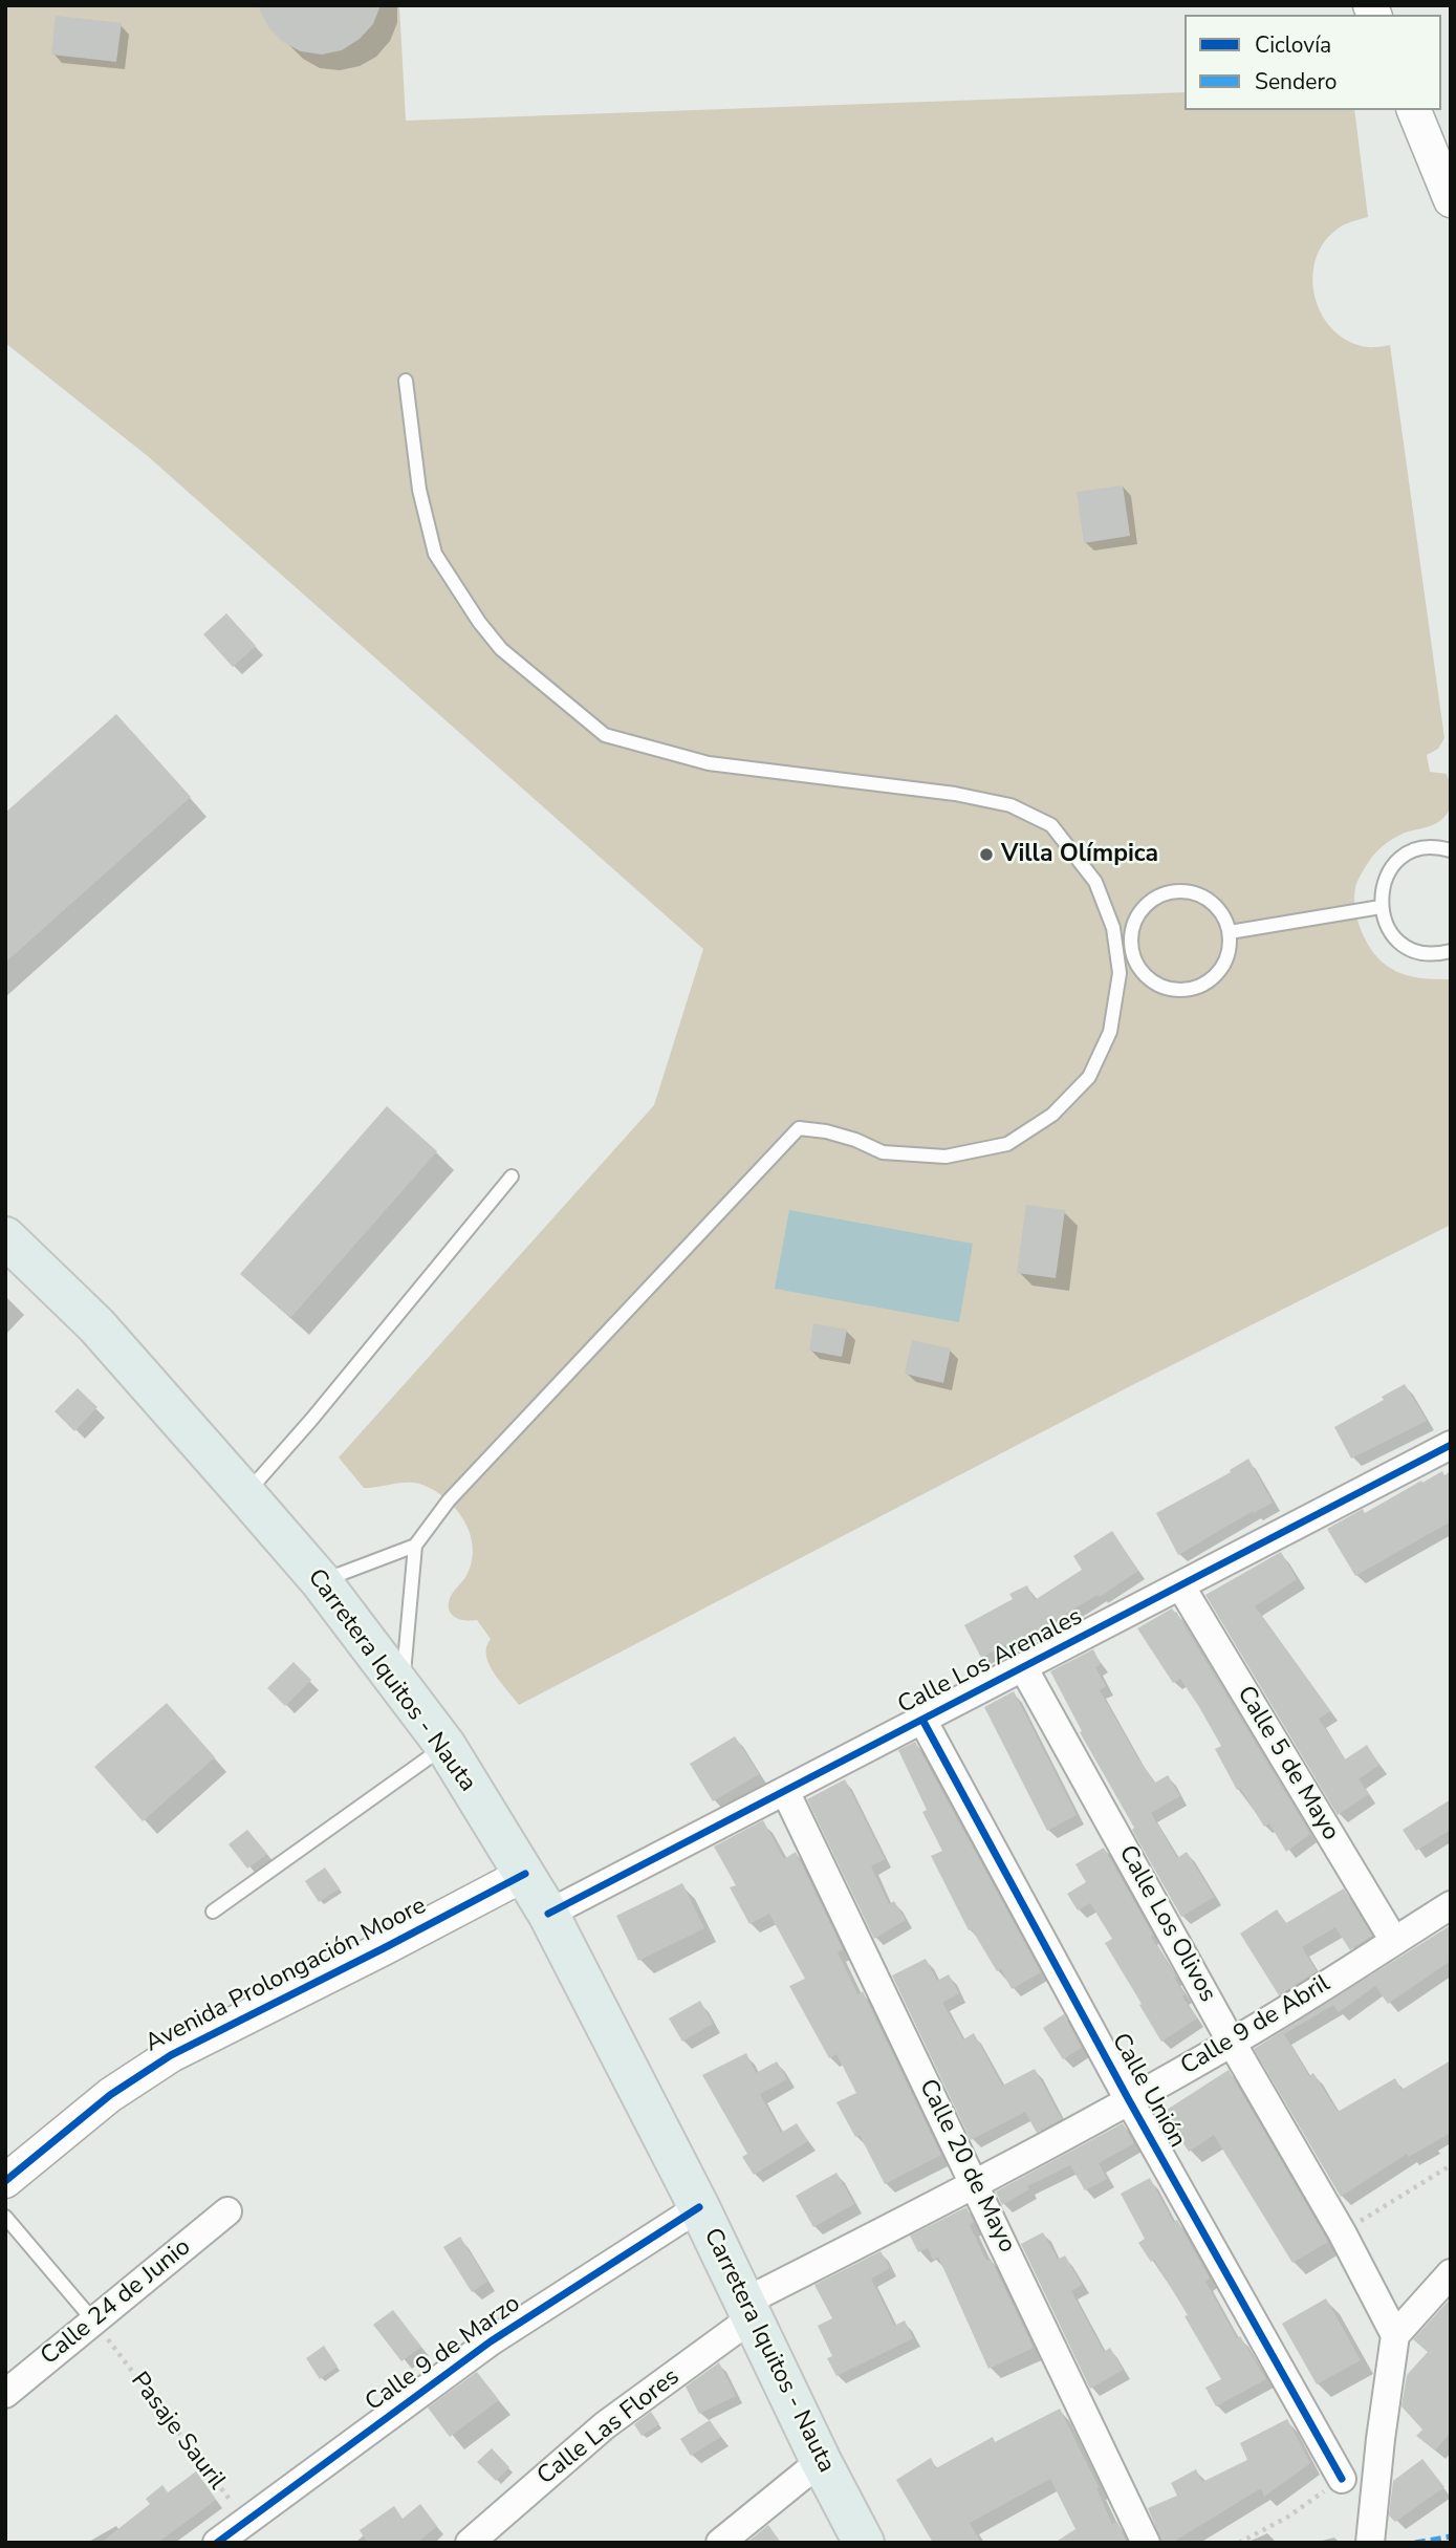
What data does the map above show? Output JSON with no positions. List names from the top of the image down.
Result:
{
  "streets": {
    "main road": ["Carretera Iquitos - Nauta"],
    "street": [
      "Calle Los Arenales",
      "Calle 5 de Mayo",
      "Calle Los Olivos",
      "Avenida Prolongación Moore",
      "Calle 9 de Abril",
      "Calle Unión",
      "Calle 20 de Mayo",
      "Calle 24 de Junio",
      "Calle 9 de Marzo",
      "Calle Las Flores"
    ],
    "path": ["Pasaje Sauril"]
  },
  "crossings": [
    ["Calle Los Arenales", "Carretera Iquitos - Nauta"],
    ["Calle Los Arenales", "Calle 5 de Mayo"],
    ["Calle Los Arenales", "Calle Los Olivos"],
    ["Calle Los Arenales", "Calle Unión"],
    ["Calle Los Arenales", "Calle 20 de Mayo"],
    ["Carretera Iquitos - Nauta", "Avenida Prolongación Moore"],
    ["Carretera Iquitos - Nauta", "Calle 9 de Abril"],
    ["Carretera Iquitos - Nauta", "Calle 9 de Marzo"],
    ["Carretera Iquitos - Nauta", "Calle Las Flores"],
    ["Calle 5 de Mayo", "Calle 9 de Abril"],
    ["Calle Los Olivos", "Calle 9 de Abril"],
    ["Calle 9 de Abril", "Calle Unión"],
    ["Calle 9 de Abril", "Calle 20 de Mayo"],
    ["Calle 9 de Abril", "Calle Las Flores"],
    ["Calle 24 de Junio", "Pasaje Sauril"],
    ["Calle 9 de Marzo", "Pasaje Sauril"]
  ],
  "places": ["Villa Olímpica"],
  "legend": ["Ciclovía", "Sendero"]
}
